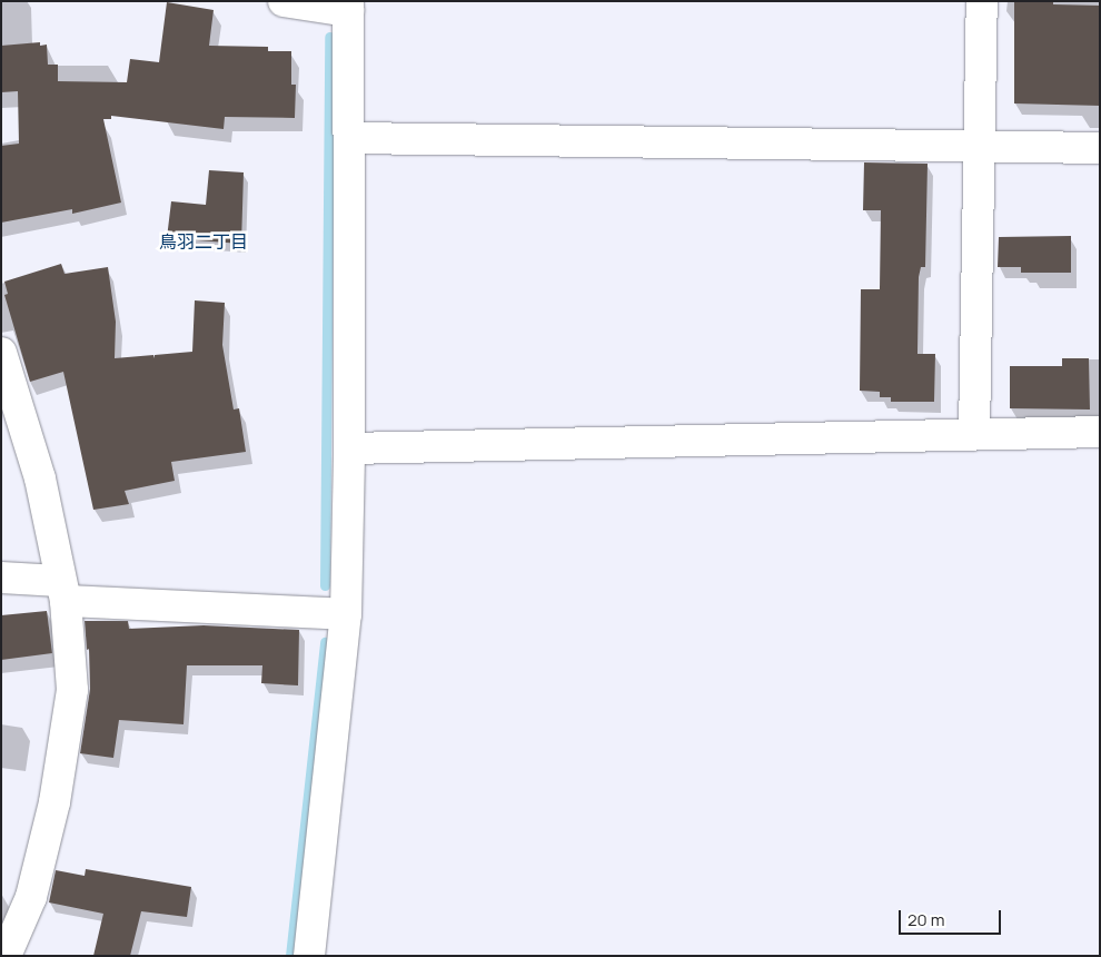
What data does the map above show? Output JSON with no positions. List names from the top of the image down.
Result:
{
  "districts": ["鳥羽二丁目"],
  "scale_bar": "20 m"
}
